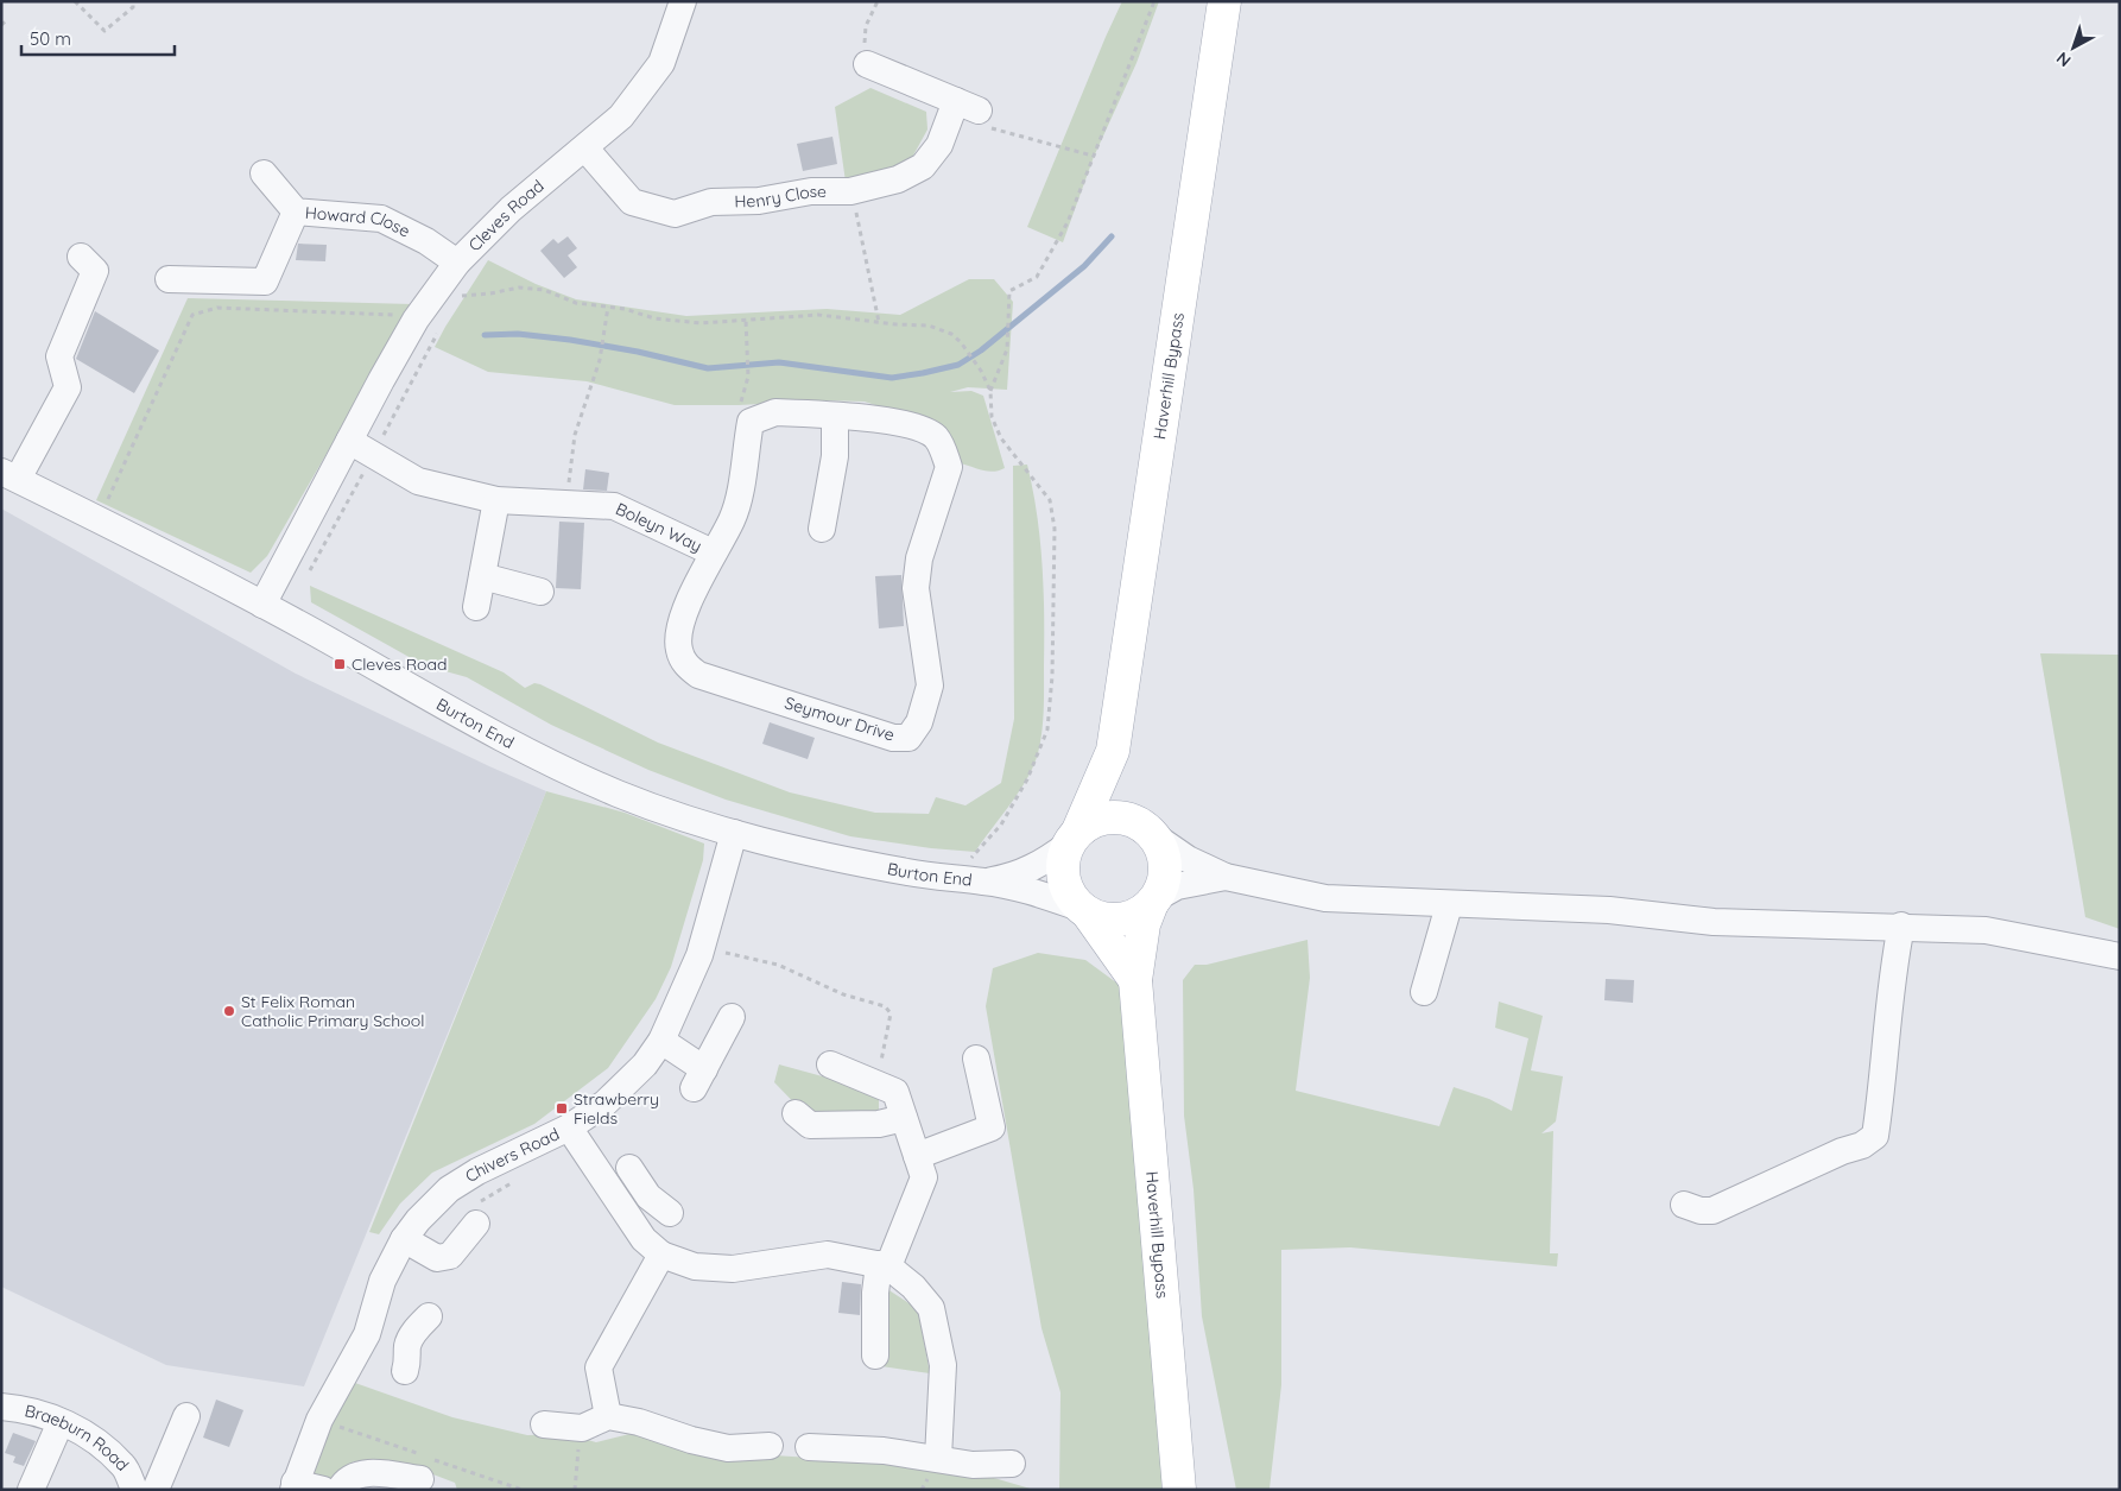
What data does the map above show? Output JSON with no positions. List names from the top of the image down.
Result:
{
  "streets": {
    "main road": ["Haverhill Bypass"],
    "street": [
      "Henry Close",
      "Cleves Road",
      "Howard Close",
      "Boleyn Way",
      "Seymour Drive",
      "Burton End",
      "Chivers Road",
      "Braeburn Road"
    ]
  },
  "crossings": [
    ["Henry Close", "Cleves Road"],
    ["Cleves Road", "Howard Close"],
    ["Cleves Road", "Boleyn Way"],
    ["Cleves Road", "Burton End"],
    ["Haverhill Bypass", "Burton End"],
    ["Boleyn Way", "Seymour Drive"],
    ["Burton End", "Chivers Road"]
  ],
  "places": {
    "transit": ["Cleves Road", "Strawberry Fields"],
    "other": ["St Felix Roman Catholic Primary School"]
  },
  "scale_bar": "50 m",
  "north": "bottom left"
}
